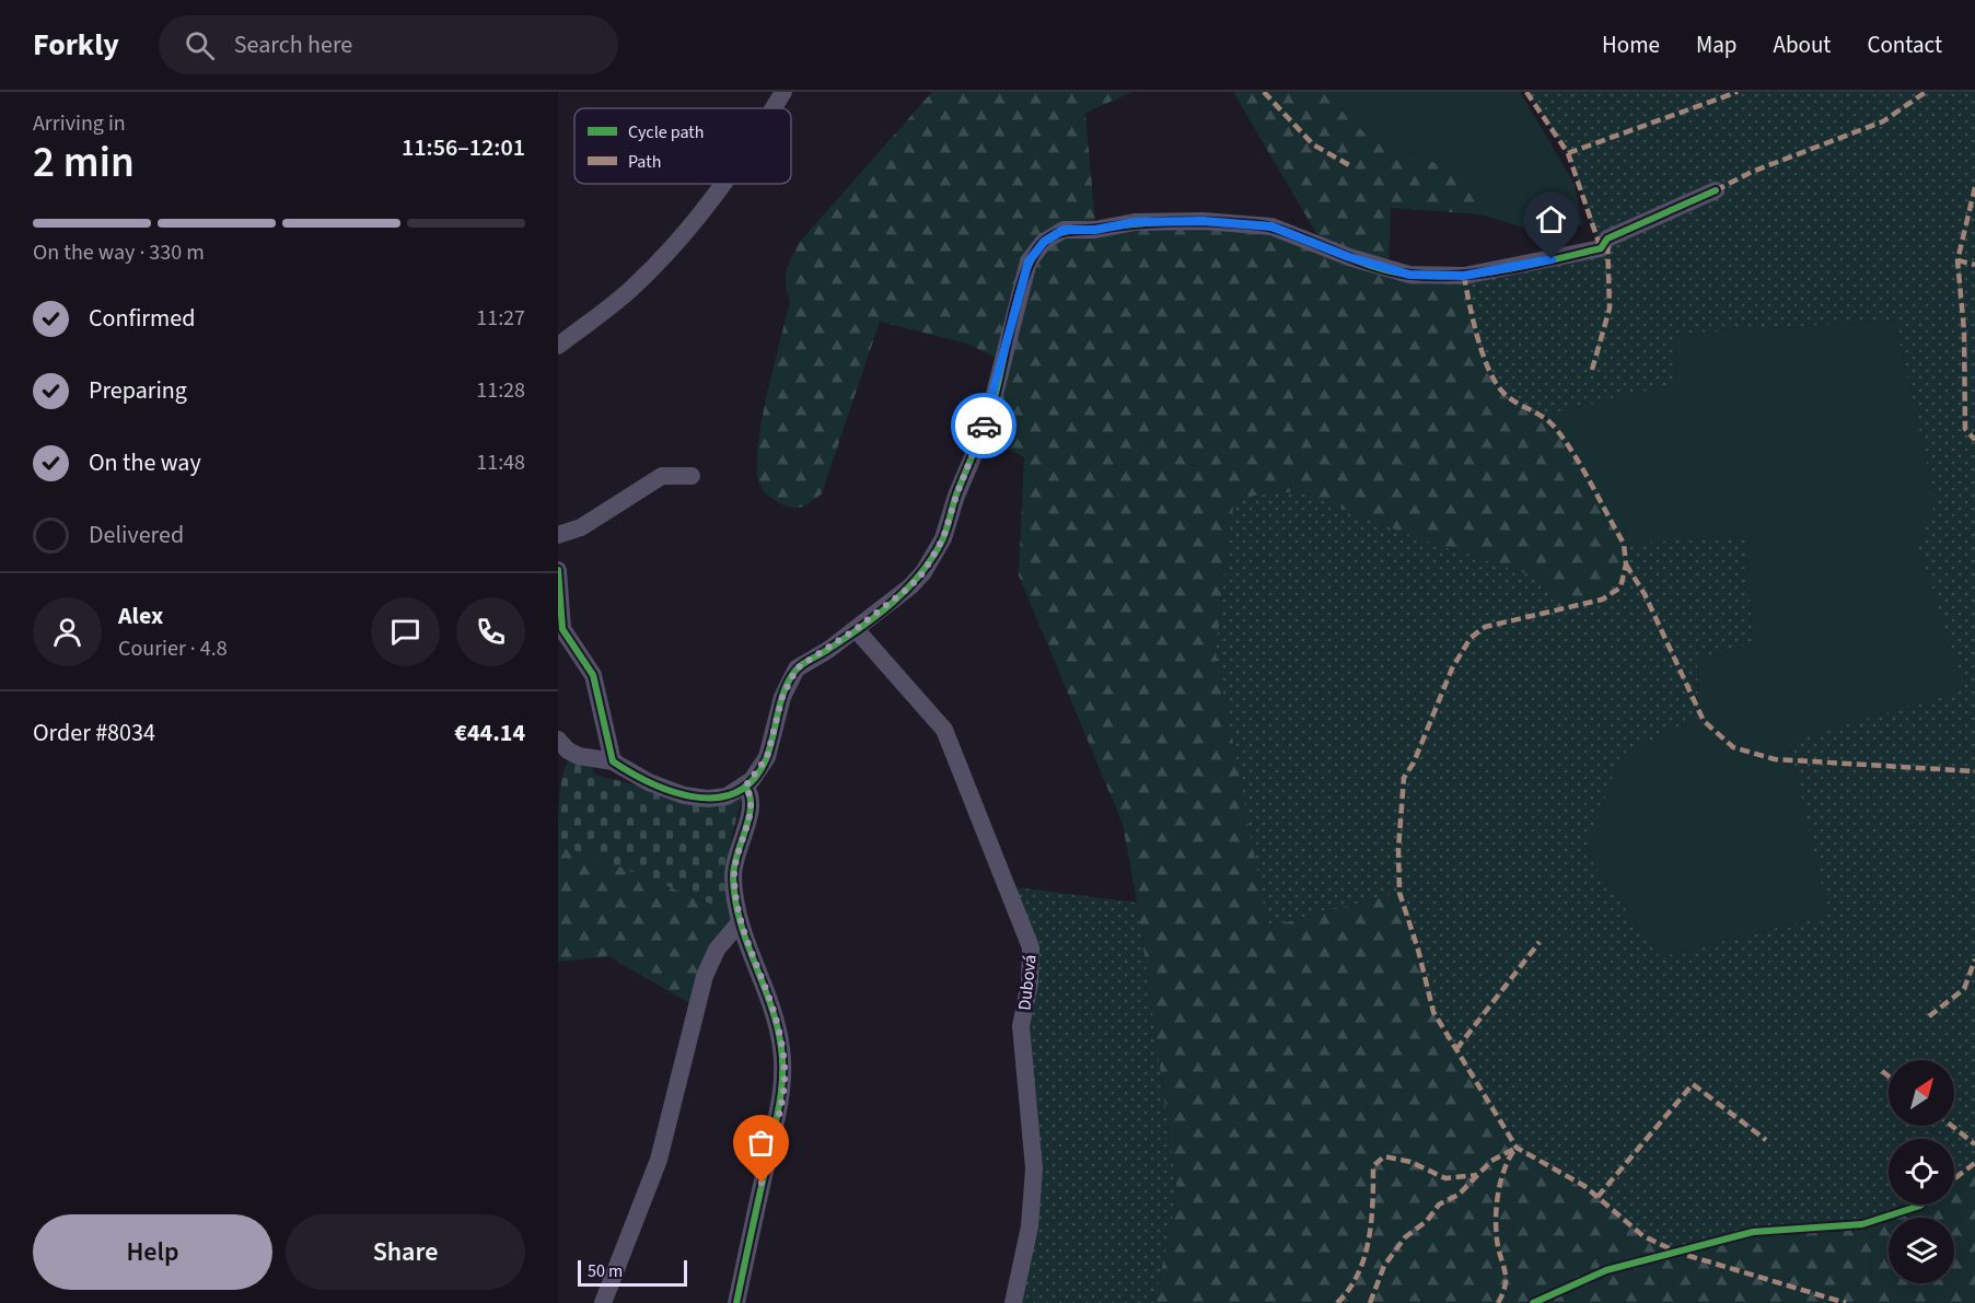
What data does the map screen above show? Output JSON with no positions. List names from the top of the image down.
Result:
{
  "streets": {
    "street": ["Dubová"]
  },
  "legend": ["Cycle path", "Path"],
  "scale_bar": "50 m",
  "north": "top right",
  "page": {
    "header": "Forkly",
    "search": "Search here",
    "nav": [
      "Home",
      "Map",
      "About",
      "Contact"
    ],
    "heading": ["2 min", "Arriving in", "11:56–12:01"],
    "panel": [
      "Alex",
      "Courier · 4.8",
      "Order #8034",
      "€44.14"
    ],
    "bar": "On the way · 330 m",
    "list": [
      ["Confirmed", "11:27"],
      ["Preparing", "11:28"],
      ["On the way", "11:48"],
      "Delivered"
    ],
    "buttons": ["Help", "Share"],
    "scale": "50 m"
  }
}
